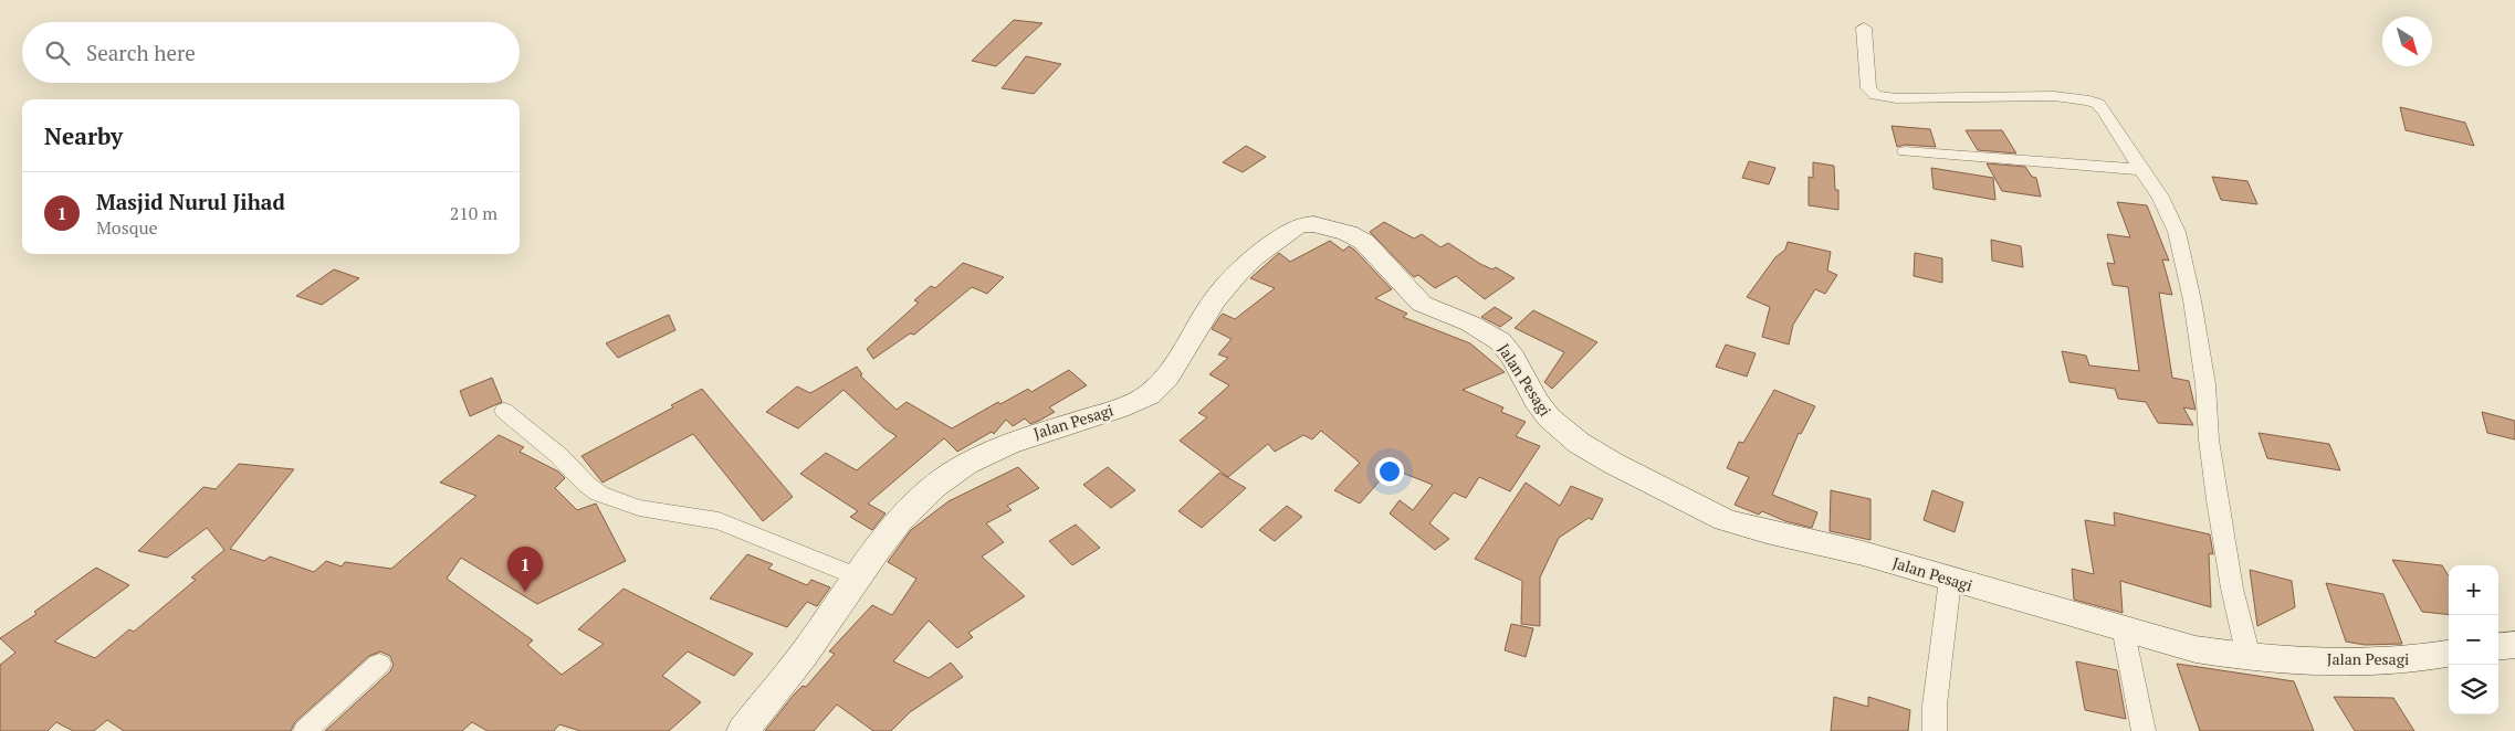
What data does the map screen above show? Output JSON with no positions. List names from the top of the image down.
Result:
{
  "streets": {
    "street": ["Jalan Pesagi"]
  },
  "north": "bottom right",
  "page": {
    "search": "Search here",
    "heading": "Nearby",
    "list": [
      {
        "mark": "1",
        "name": "Masjid Nurul Jihad",
        "note": "Mosque",
        "value": "210 m"
      }
    ],
    "pins": "1",
    "map_buttons": ["+", "−"]
  }
}
